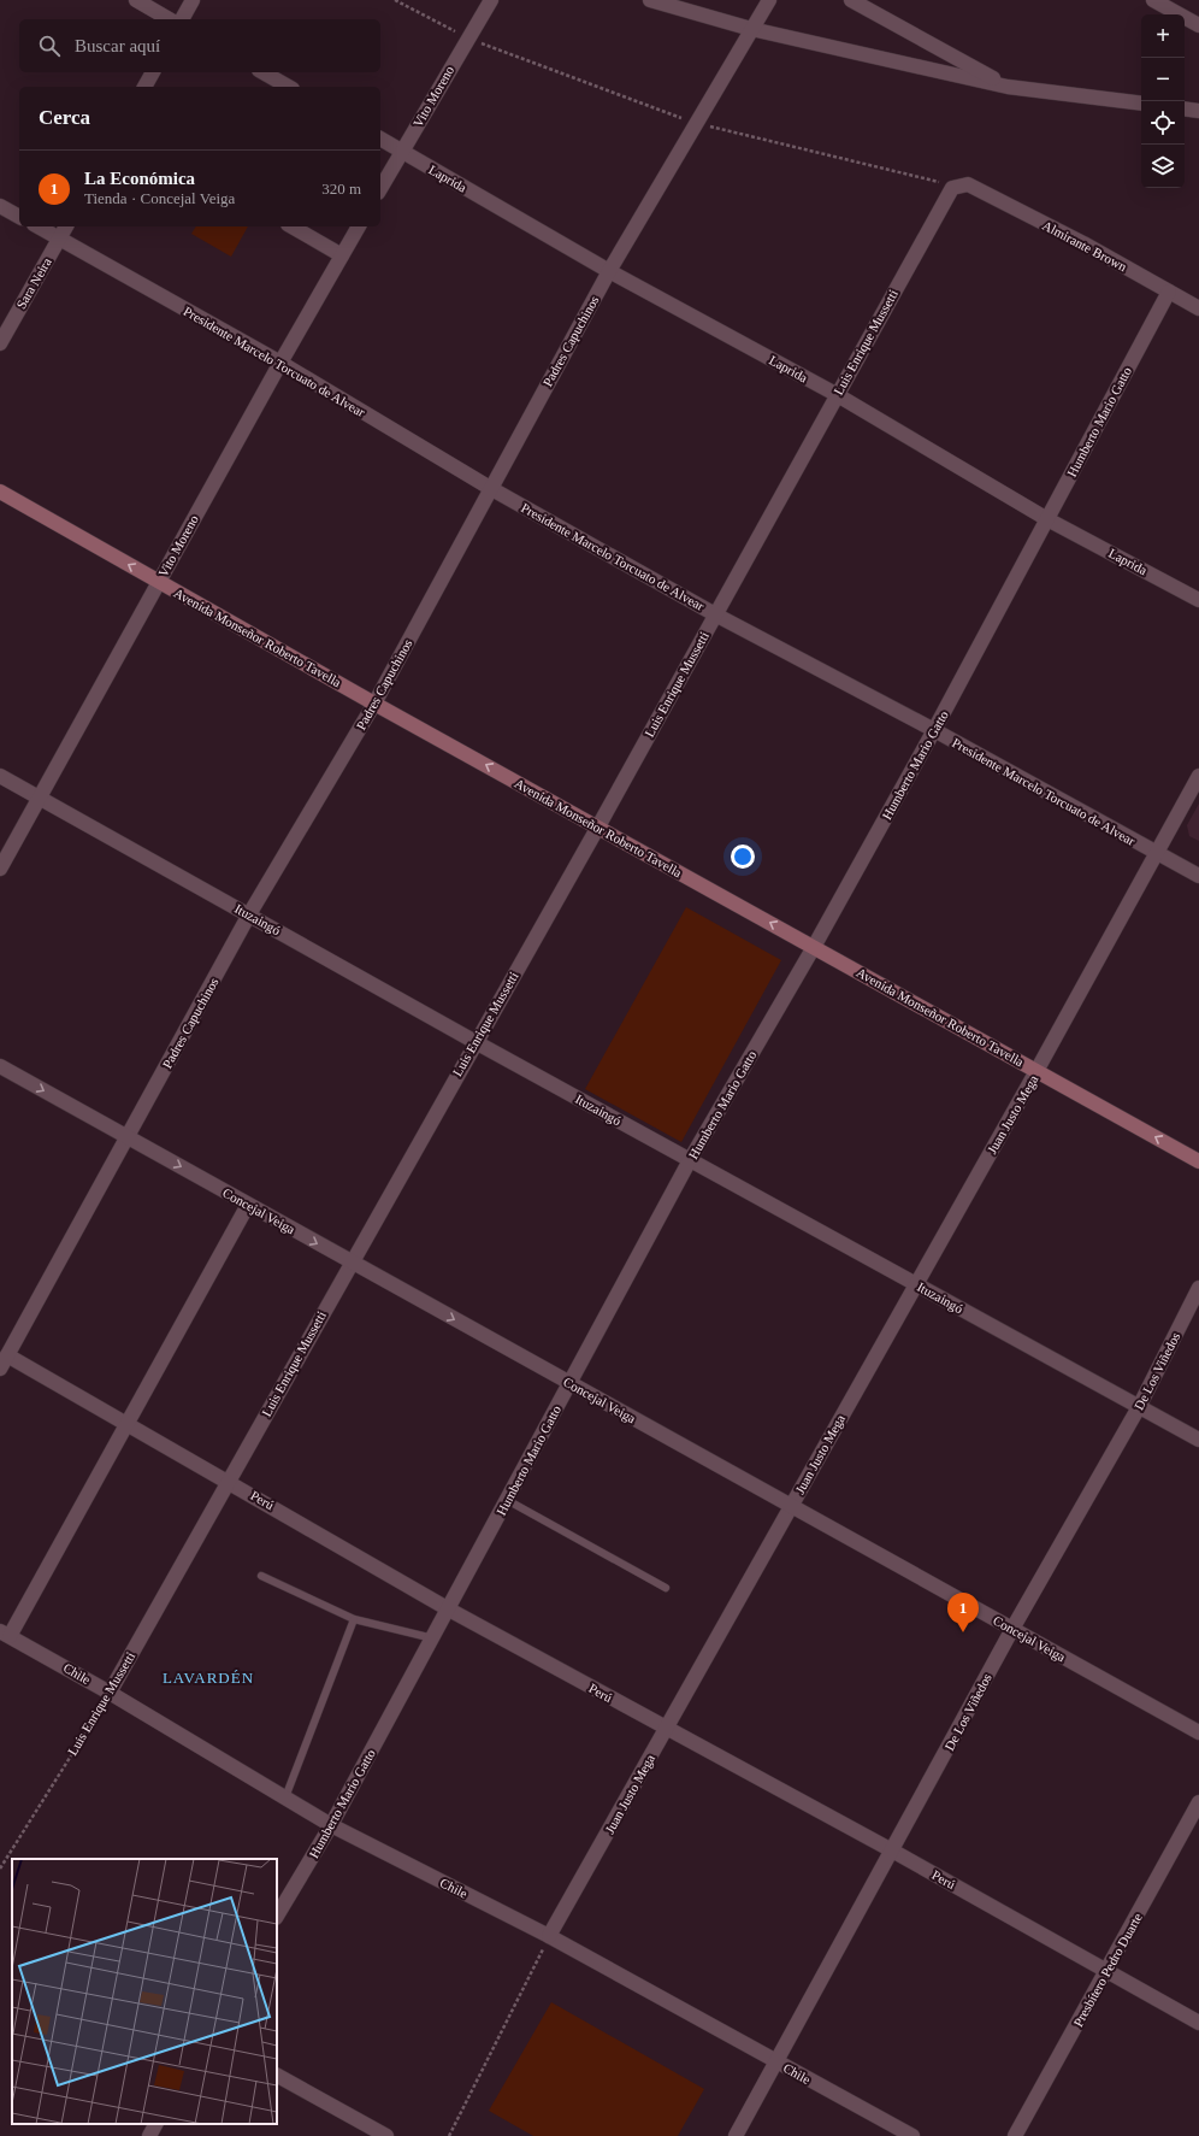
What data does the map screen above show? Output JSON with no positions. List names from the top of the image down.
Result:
{
  "streets": {
    "main road": ["Avenida Monseñor Roberto Tavella"],
    "street": [
      "Vito Moreno",
      "Laprida",
      "Almirante Brown",
      "Sara Neira",
      "Padres Capuchinos",
      "Luis Enrique Mussetti",
      "Presidente Marcelo Torcuato de Alvear",
      "Humberto Mario Gatto",
      "Ituzaingó",
      "Juan Justo Mega",
      "Concejal Veiga",
      "De Los Viñedos",
      "Perú",
      "Chile",
      "Presbítero Pedro Duarte"
    ]
  },
  "crossings": [
    ["Vito Moreno", "Laprida"],
    ["Vito Moreno", "Presidente Marcelo Torcuato de Alvear"],
    ["Vito Moreno", "Avenida Monseñor Roberto Tavella"],
    ["Vito Moreno", "Ituzaingó"],
    ["Laprida", "Padres Capuchinos"],
    ["Laprida", "Luis Enrique Mussetti"],
    ["Laprida", "Humberto Mario Gatto"],
    ["Almirante Brown", "Luis Enrique Mussetti"],
    ["Almirante Brown", "Humberto Mario Gatto"],
    ["Sara Neira", "Presidente Marcelo Torcuato de Alvear"],
    ["Padres Capuchinos", "Presidente Marcelo Torcuato de Alvear"],
    ["Padres Capuchinos", "Avenida Monseñor Roberto Tavella"],
    ["Padres Capuchinos", "Ituzaingó"],
    ["Padres Capuchinos", "Concejal Veiga"],
    ["Padres Capuchinos", "Perú"],
    ["Luis Enrique Mussetti", "Presidente Marcelo Torcuato de Alvear"],
    ["Luis Enrique Mussetti", "Avenida Monseñor Roberto Tavella"],
    ["Luis Enrique Mussetti", "Ituzaingó"],
    ["Luis Enrique Mussetti", "Concejal Veiga"],
    ["Luis Enrique Mussetti", "Perú"],
    ["Luis Enrique Mussetti", "Chile"],
    ["Presidente Marcelo Torcuato de Alvear", "Humberto Mario Gatto"],
    ["Presidente Marcelo Torcuato de Alvear", "Juan Justo Mega"],
    ["Humberto Mario Gatto", "Avenida Monseñor Roberto Tavella"],
    ["Humberto Mario Gatto", "Ituzaingó"],
    ["Humberto Mario Gatto", "Concejal Veiga"],
    ["Humberto Mario Gatto", "Perú"],
    ["Humberto Mario Gatto", "Chile"],
    ["Avenida Monseñor Roberto Tavella", "Juan Justo Mega"],
    ["Ituzaingó", "Juan Justo Mega"],
    ["Ituzaingó", "De Los Viñedos"],
    ["Juan Justo Mega", "Concejal Veiga"],
    ["Juan Justo Mega", "Perú"],
    ["Juan Justo Mega", "Chile"],
    ["Concejal Veiga", "De Los Viñedos"],
    ["De Los Viñedos", "Perú"],
    ["De Los Viñedos", "Chile"],
    ["Perú", "Presbítero Pedro Duarte"]
  ],
  "one_way": ["Avenida Monseñor Roberto Tavella", "Concejal Veiga"],
  "districts": ["LAVARDÉN"],
  "page": {
    "map_buttons": ["+", "−"],
    "search": "Buscar aquí",
    "heading": "Cerca",
    "list": [
      {
        "mark": "1",
        "name": "La Económica",
        "note": "Tienda · Concejal Veiga",
        "value": "320 m"
      }
    ],
    "pins": "1"
  }
}
